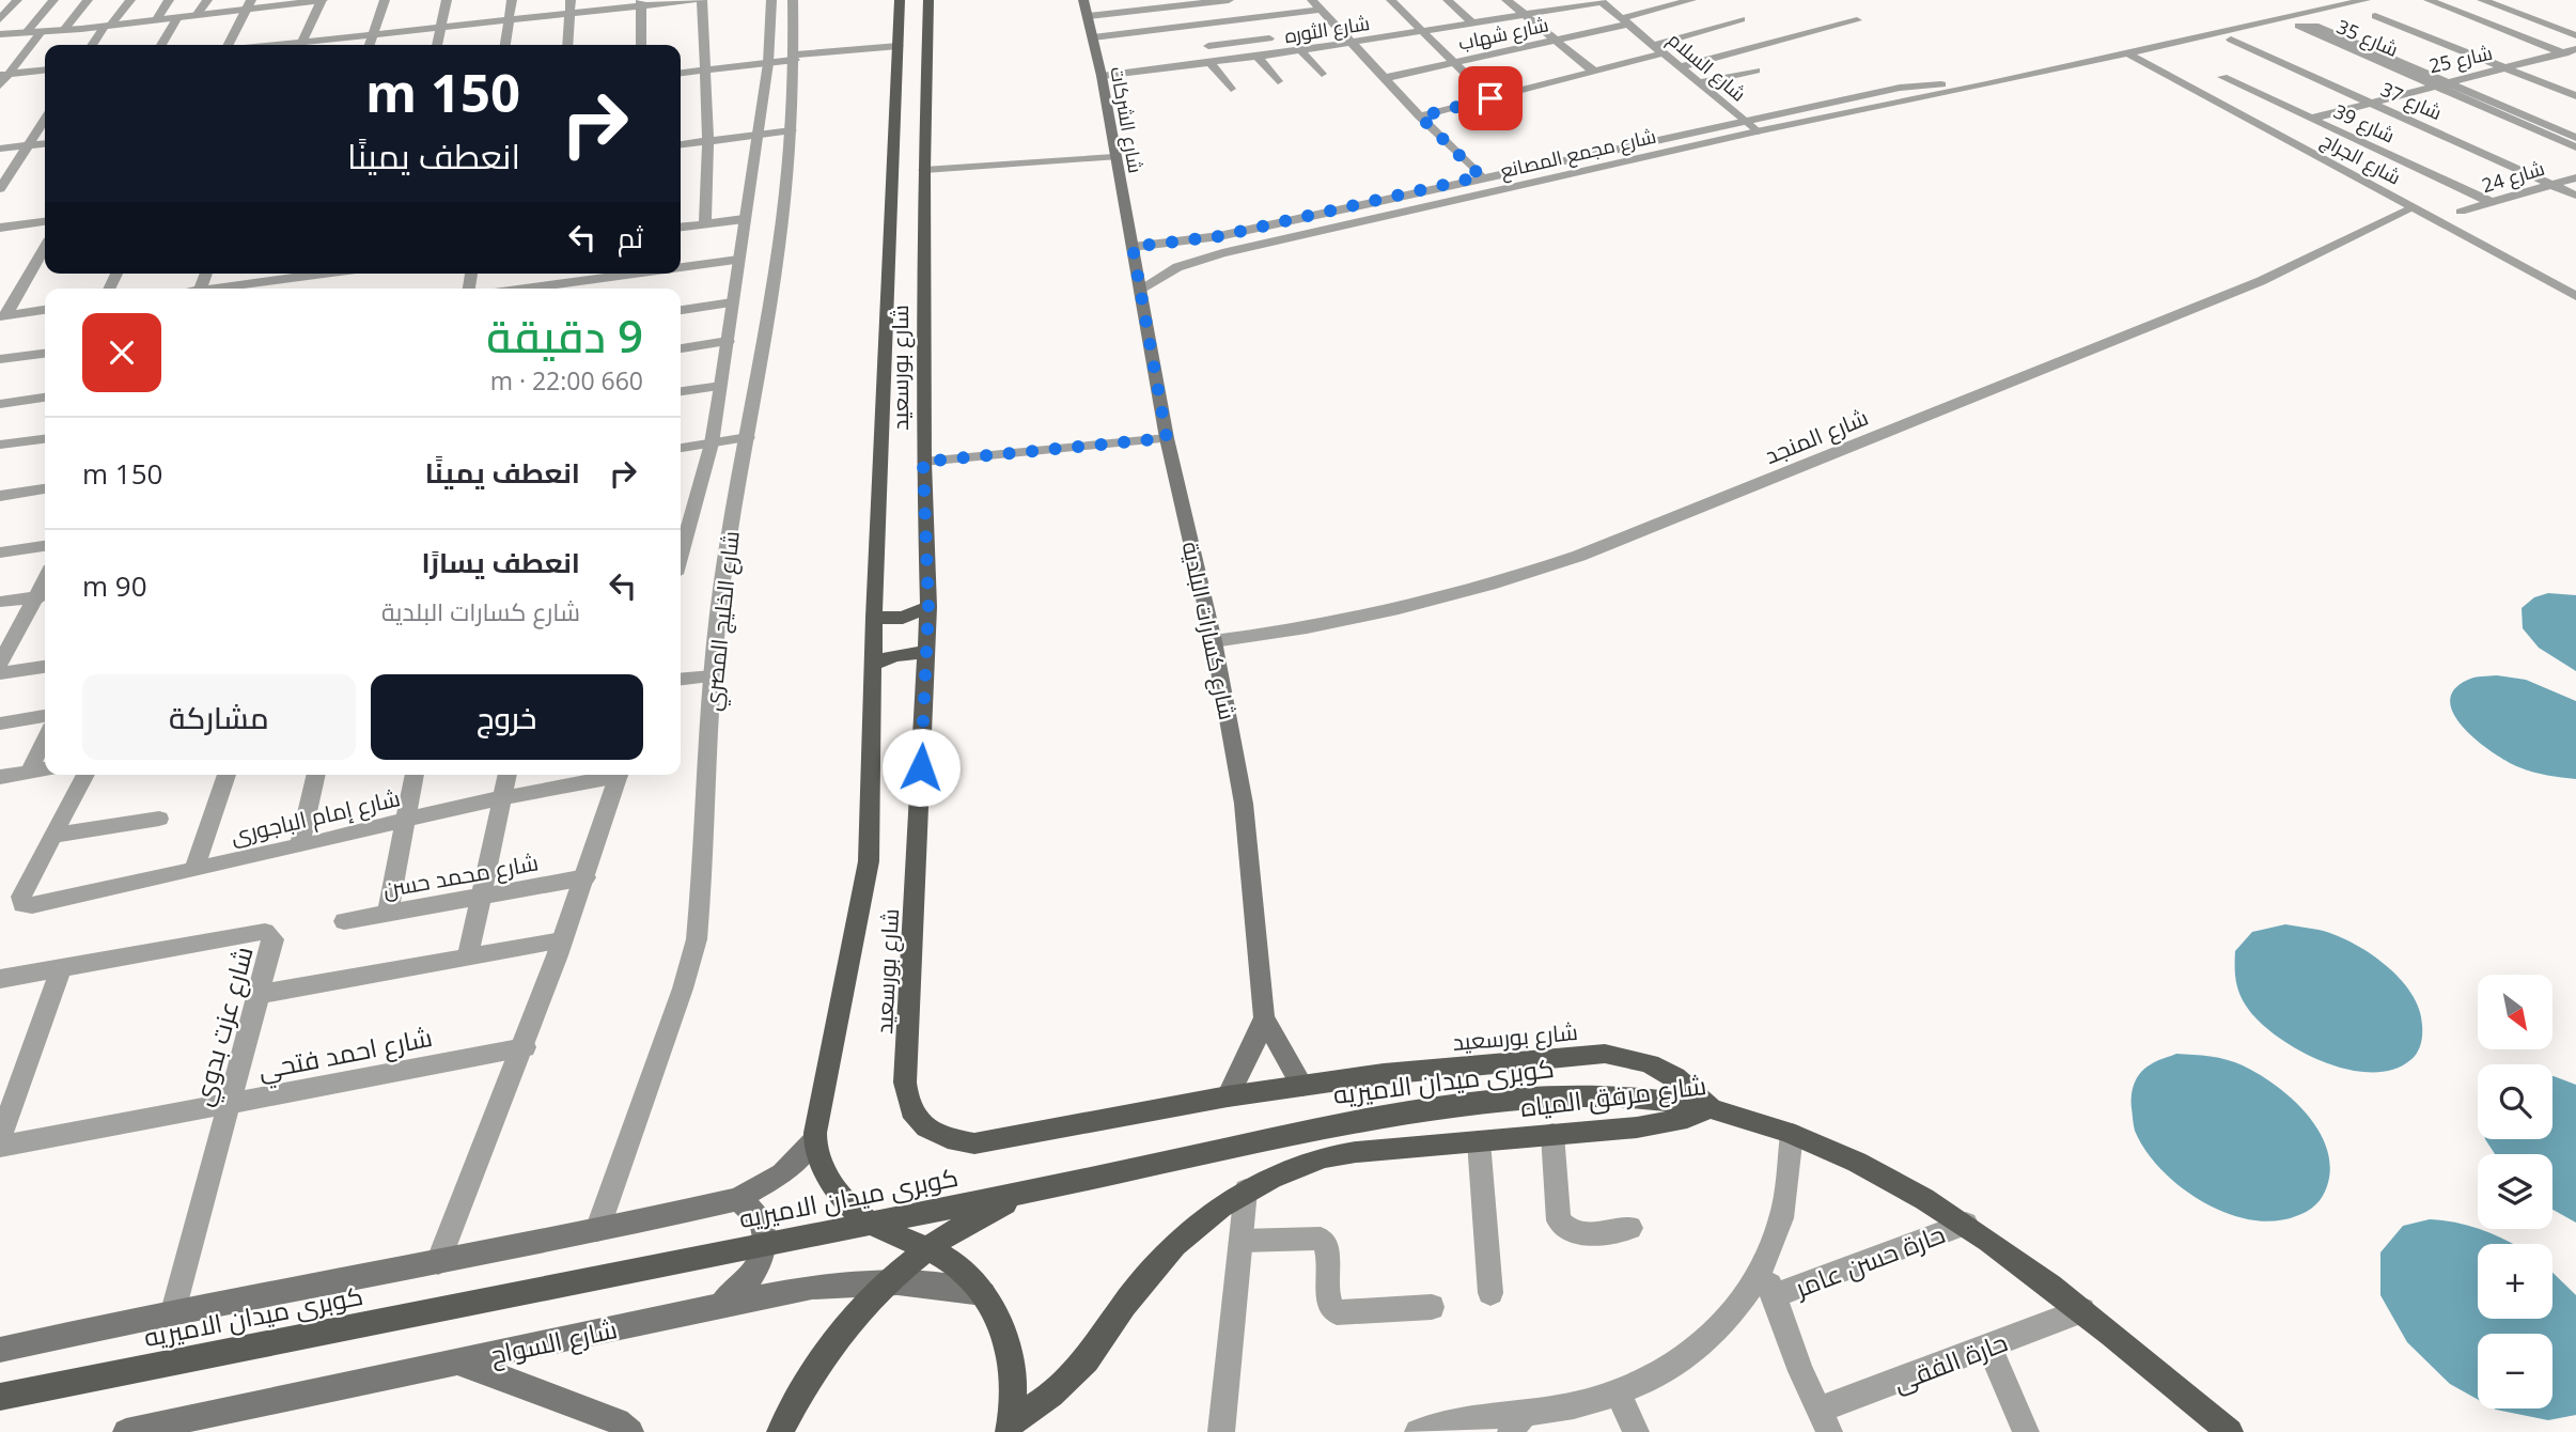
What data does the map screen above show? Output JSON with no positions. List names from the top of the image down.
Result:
{
  "streets": {
    "main road": [
      "شارع الشركات",
      "شارع بورسعيد",
      "شارع كسارات البلدية",
      "كوبرى ميدان الاميريه",
      "شارع مرفق المياه",
      "شارع السواح"
    ],
    "street": [
      "شارع الثوره",
      "شارع شهاب",
      "شارع 35",
      "شارع 25",
      "شارع السلام",
      "شارع 37",
      "شارع 39",
      "شارع مجمع المصانع",
      "شارع الجراج",
      "شارع 24",
      "شارع المنجد",
      "شارع الخليج المصري",
      "شارع إمام الباجورى",
      "شارع محمد حسن",
      "شارع عزت بدوي",
      "شارع احمد فتحي",
      "حارة حسن عامر",
      "حارة الفقى"
    ]
  },
  "crossings": [
    ["شارع الثوره", "شارع السلام"],
    ["شارع الثوره", "شارع الشركات"],
    ["شارع شهاب", "شارع السلام"],
    ["شارع 35", "شارع 25"],
    ["شارع 25", "شارع 37"],
    ["شارع 25", "شارع 39"],
    ["شارع السلام", "شارع مجمع المصانع"],
    ["شارع 37", "شارع 24"],
    ["شارع الشركات", "شارع مجمع المصانع"],
    ["شارع الشركات", "شارع كسارات البلدية"],
    ["شارع 39", "شارع 24"],
    ["شارع مجمع المصانع", "شارع الجراج"],
    ["شارع مجمع المصانع", "شارع كسارات البلدية"],
    ["شارع الجراج", "شارع المنجد"],
    ["شارع بورسعيد", "شارع كسارات البلدية"],
    ["شارع بورسعيد", "كوبرى ميدان الاميريه"],
    ["شارع بورسعيد", "شارع مرفق المياه"],
    ["شارع المنجد", "شارع كسارات البلدية"],
    ["شارع عزت بدوي", "شارع احمد فتحي"],
    ["كوبرى ميدان الاميريه", "شارع مرفق المياه"],
    ["شارع مرفق المياه", "حارة حسن عامر"],
    ["شارع مرفق المياه", "حارة الفقى"]
  ],
  "north": "bottom right",
  "page": {
    "turn": ["150 m", "انعطف يمينًا"],
    "then": "ثم",
    "heading": ["9 دقيقة", "660 m · 22:00"],
    "list": [
      {
        "name": "انعطف يمينًا",
        "value": "150 m"
      },
      {
        "name": "انعطف يسارًا",
        "note": "شارع كسارات البلدية",
        "value": "90 m"
      }
    ],
    "buttons": ["خروج", "مشاركة"],
    "map_buttons": ["+", "−"]
  }
}
